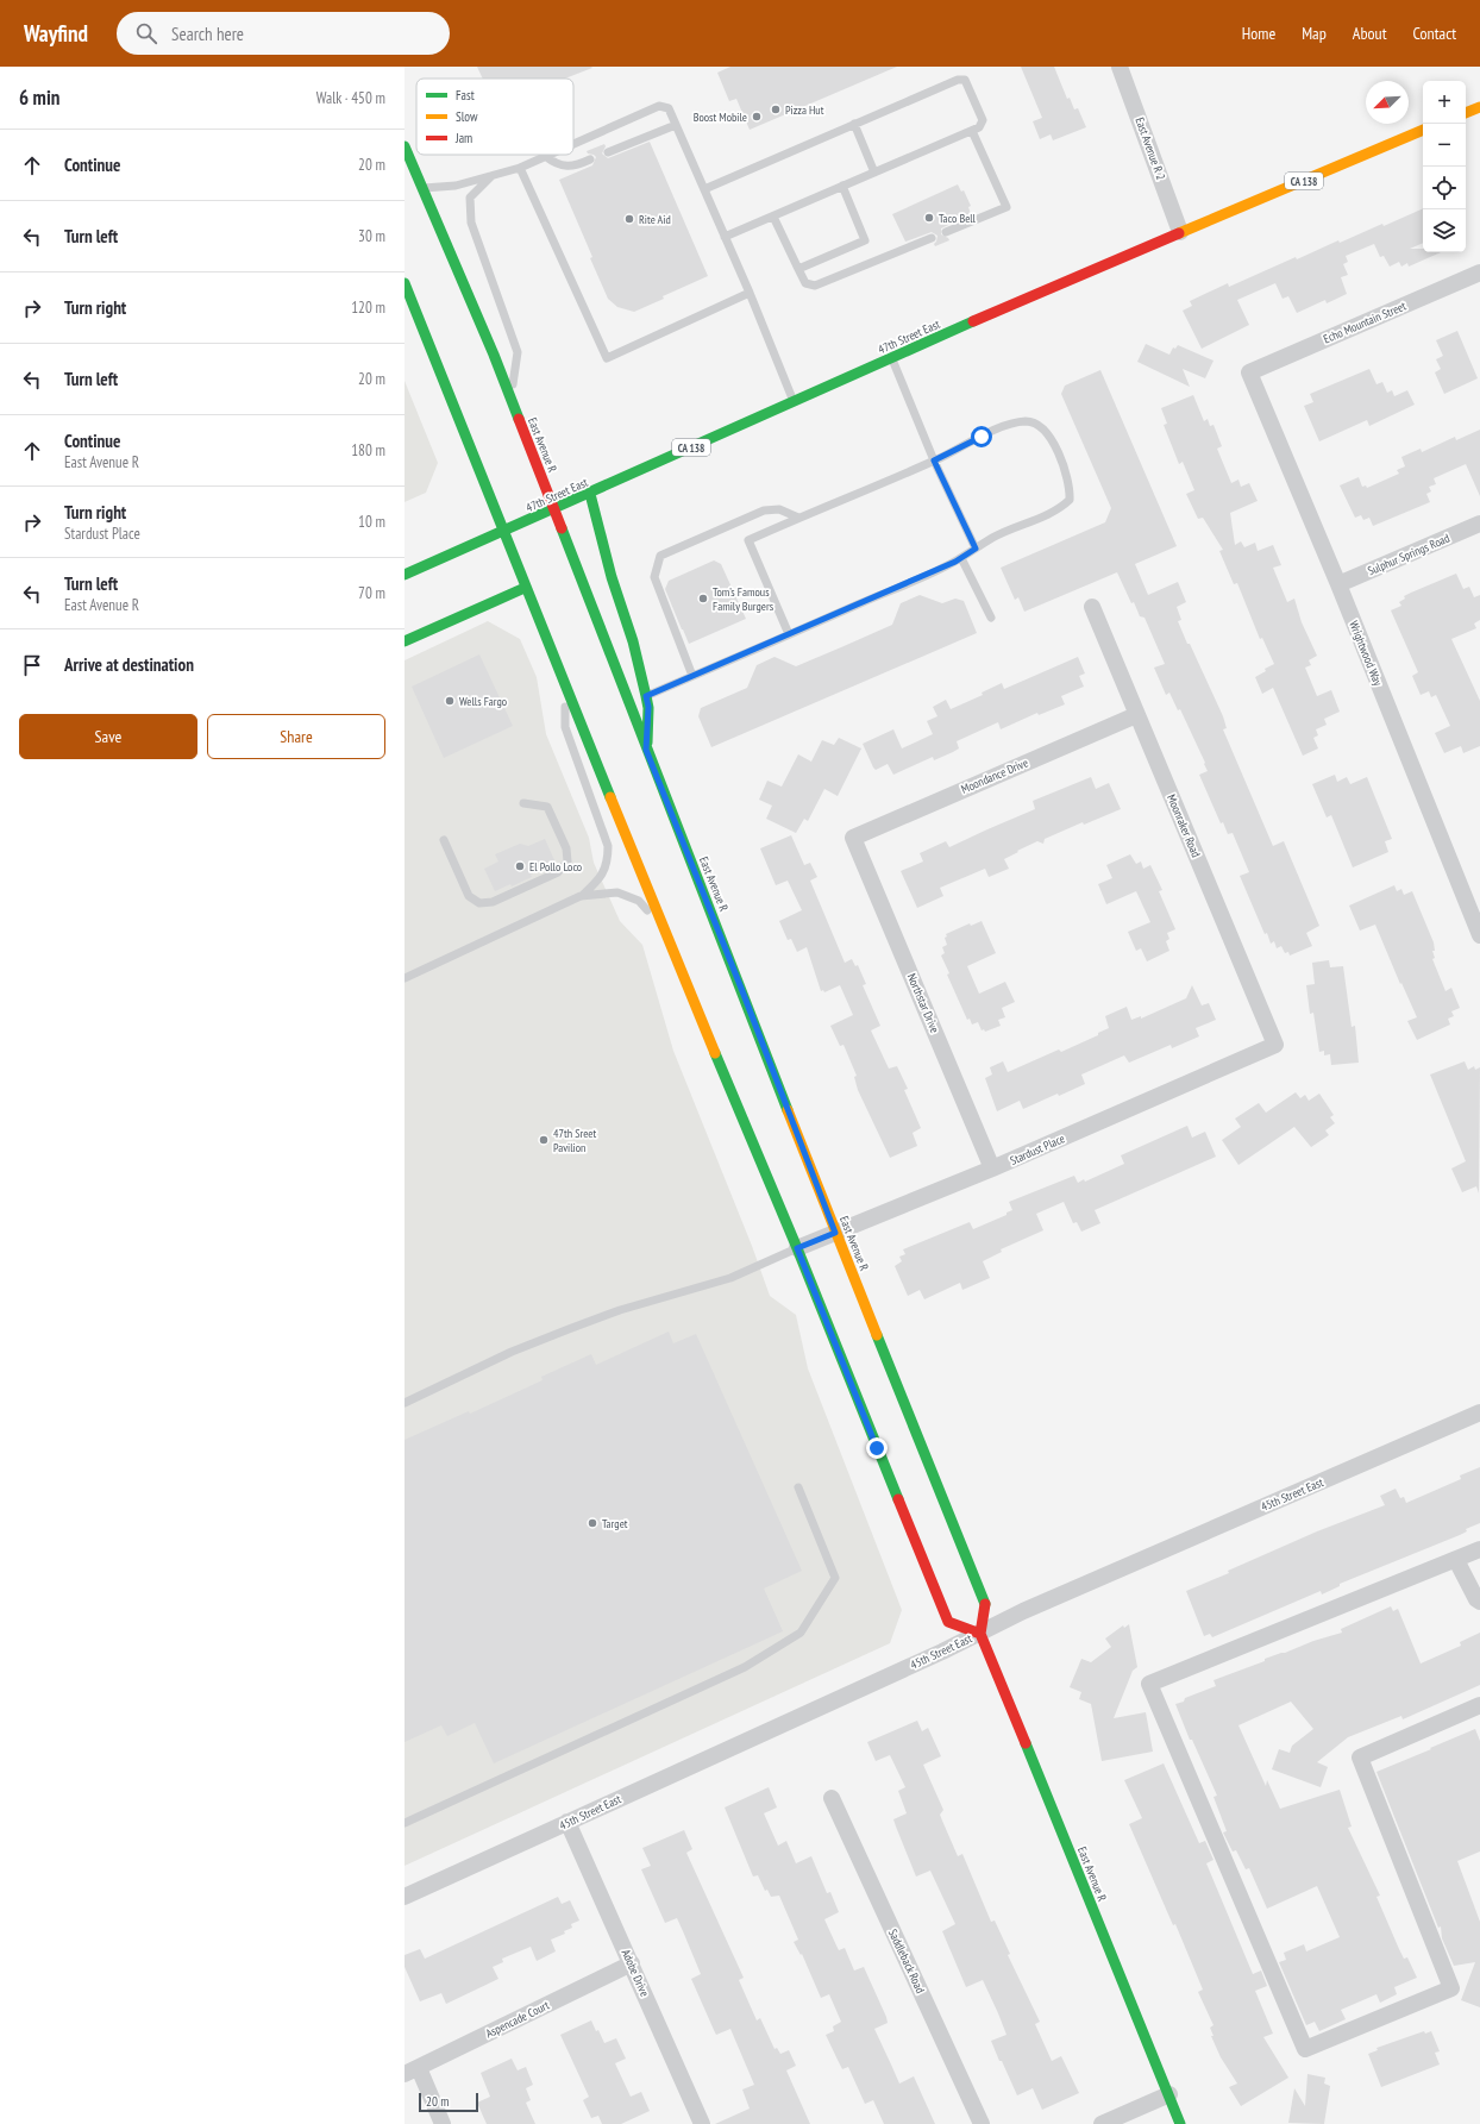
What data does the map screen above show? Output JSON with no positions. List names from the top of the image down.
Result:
{
  "streets": {
    "main road": ["CA 138", "47th Street East", "East Avenue R"],
    "street": [
      "East Avenue R 2",
      "Echo Mountain Street",
      "Sulphur Springs Road",
      "Wrightwood Way",
      "Moondance Drive",
      "Moonraker Road",
      "Northstar Drive",
      "Stardust Place",
      "45th Street East",
      "Saddleback Road",
      "Adobe Drive",
      "Aspencade Court"
    ]
  },
  "crossings": [
    ["East Avenue R 2", "47th Street East"],
    ["Echo Mountain Street", "Wrightwood Way"],
    ["47th Street East", "East Avenue R"],
    ["East Avenue R", "Stardust Place"],
    ["East Avenue R", "45th Street East"],
    ["Sulphur Springs Road", "Wrightwood Way"],
    ["Moondance Drive", "Moonraker Road"],
    ["Moondance Drive", "Northstar Drive"],
    ["Moonraker Road", "Stardust Place"],
    ["Northstar Drive", "Stardust Place"],
    ["45th Street East", "Adobe Drive"],
    ["Adobe Drive", "Aspencade Court"]
  ],
  "places": [
    "Pizza Hut",
    "Boost Mobile",
    "Taco Bell",
    "Rite Aid",
    "Tom’s Famous Family Burgers",
    "Wells Fargo",
    "El Pollo Loco",
    "47th Sreet Pavilion",
    "Target"
  ],
  "legend": ["Fast", "Slow", "Jam"],
  "scale_bar": "20 m",
  "north": "bottom left",
  "page": {
    "header": "Wayfind",
    "search": "Search here",
    "nav": [
      "Home",
      "Map",
      "About",
      "Contact"
    ],
    "heading": ["6 min", "Walk · 450 m"],
    "map_buttons": ["+", "−"],
    "list": [
      ["Continue", "20 m"],
      ["Turn left", "30 m"],
      ["Turn right", "120 m"],
      ["Turn left", "20 m"],
      ["Continue", "East Avenue R", "180 m"],
      ["Turn right", "Stardust Place", "10 m"],
      ["Turn left", "East Avenue R", "70 m"],
      "Arrive at destination"
    ],
    "buttons": ["Save", "Share"],
    "scale": "20 m"
  }
}
